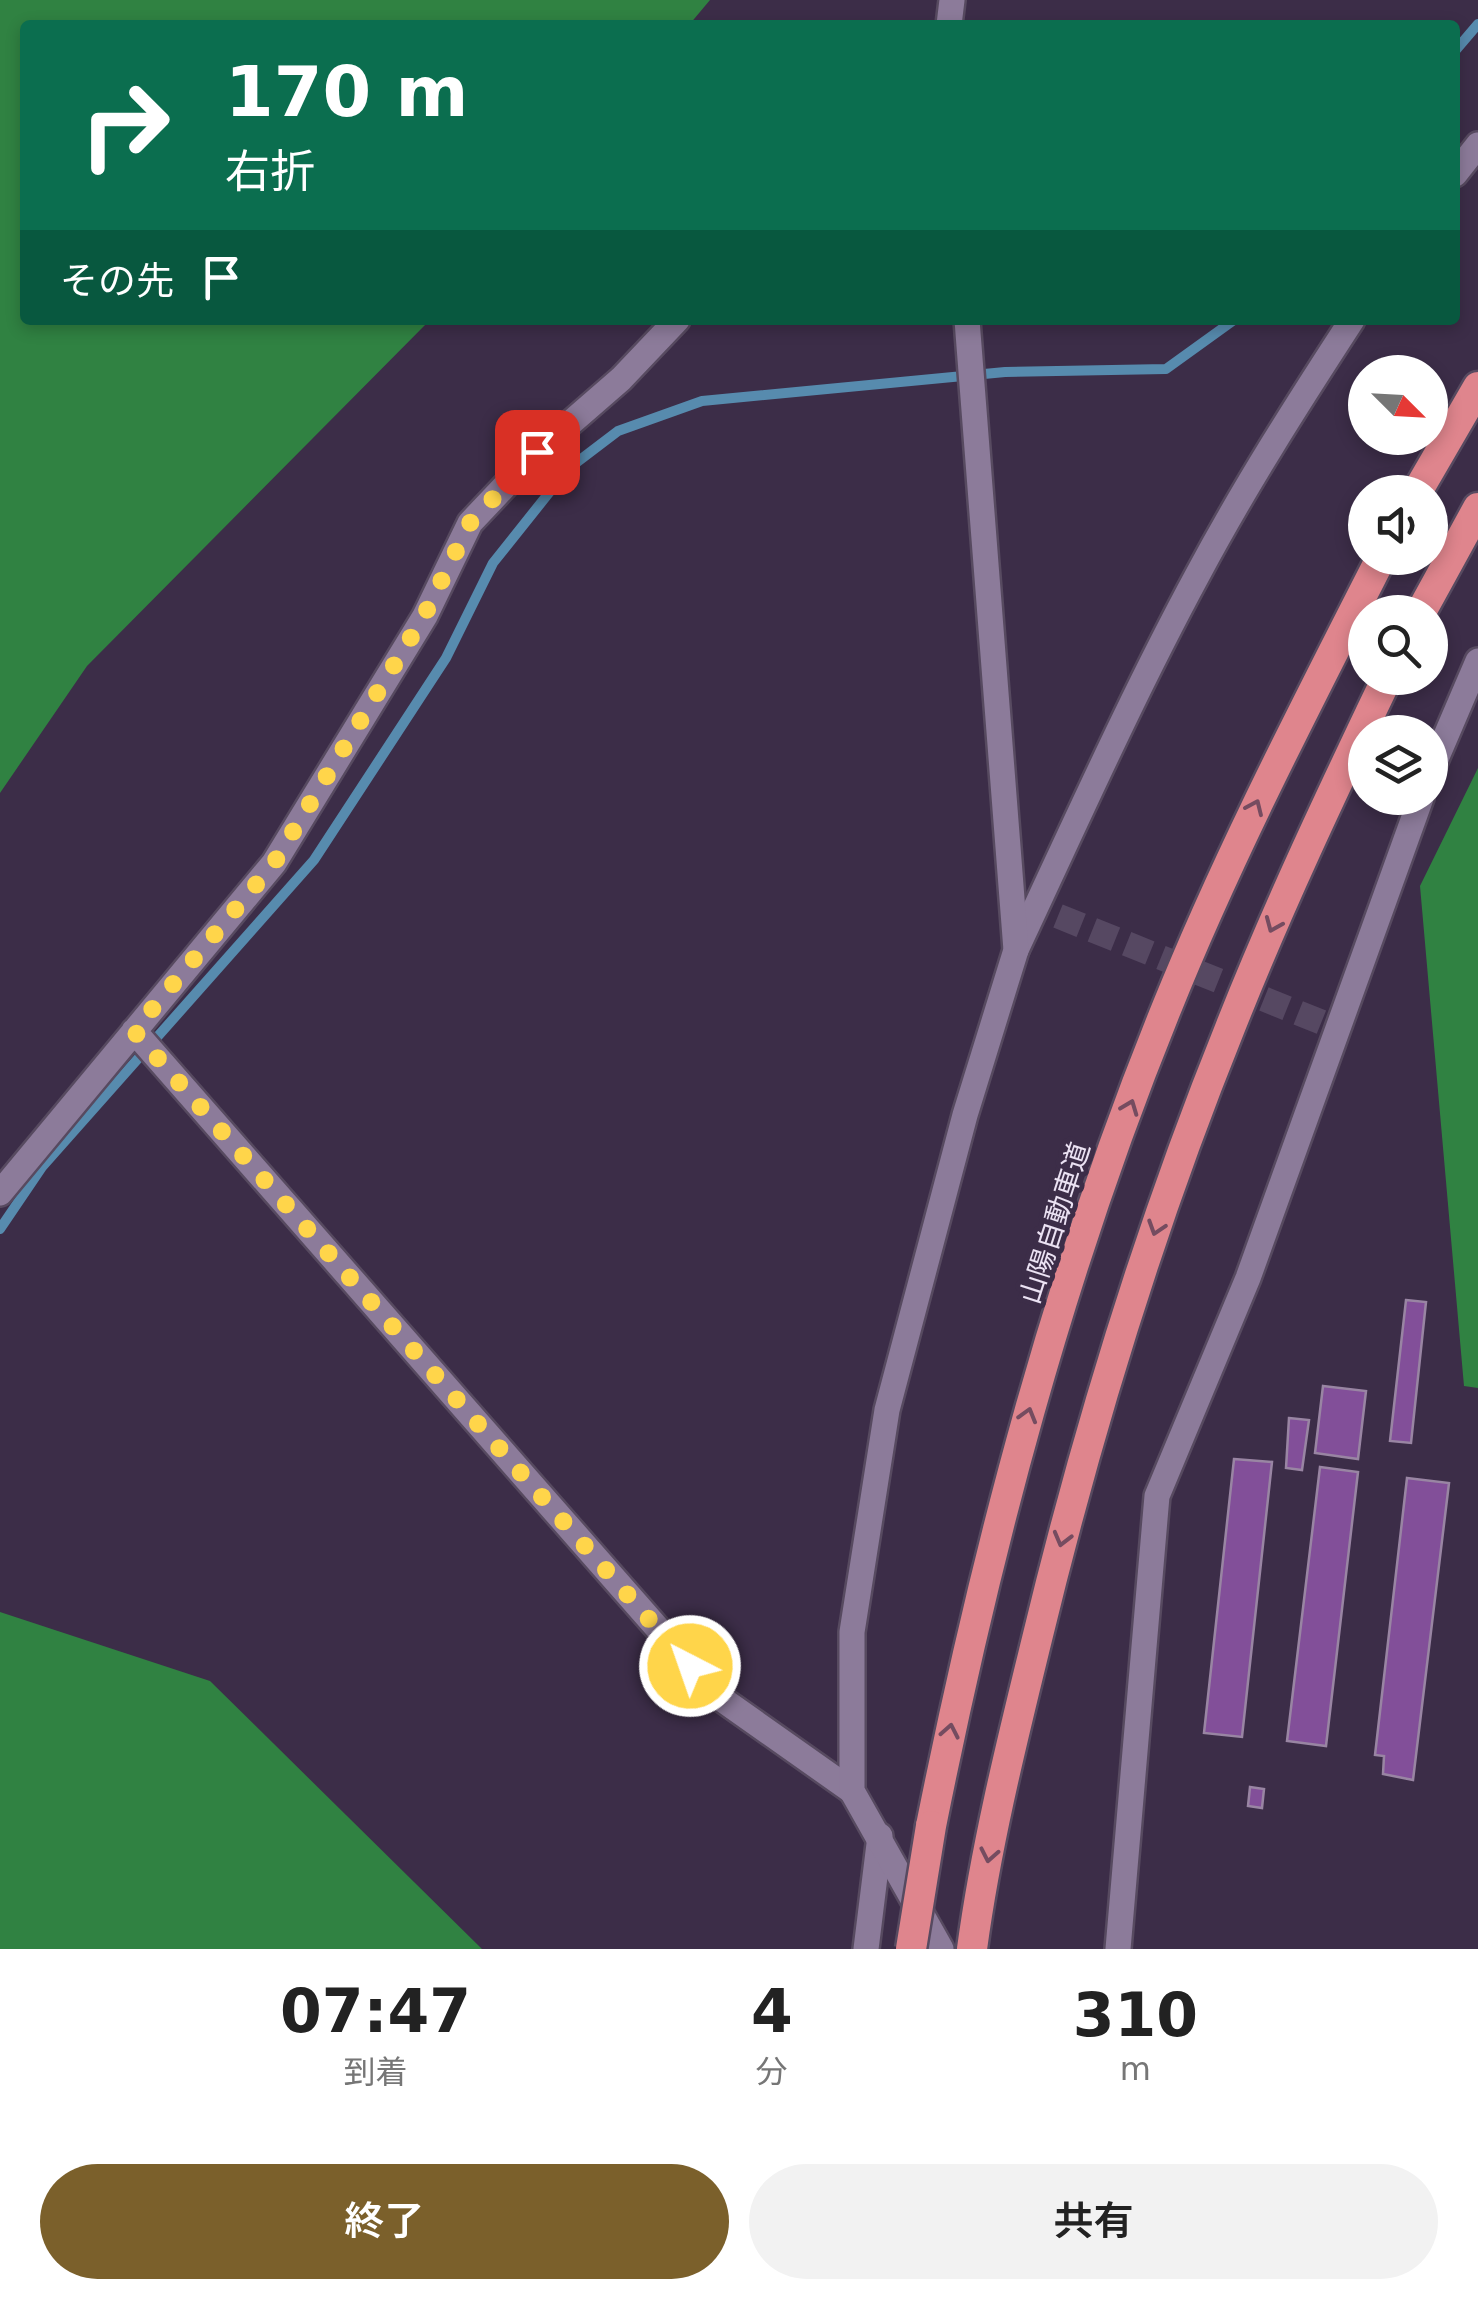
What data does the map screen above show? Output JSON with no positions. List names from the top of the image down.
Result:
{
  "streets": {
    "highway": ["山陽自動車道"]
  },
  "north": "bottom right",
  "page": {
    "turn": ["170 m", "右折"],
    "then": "その先",
    "eta": [
      "07:47",
      "到着",
      "4",
      "分",
      "310",
      "m"
    ],
    "buttons": ["終了", "共有"]
  }
}
